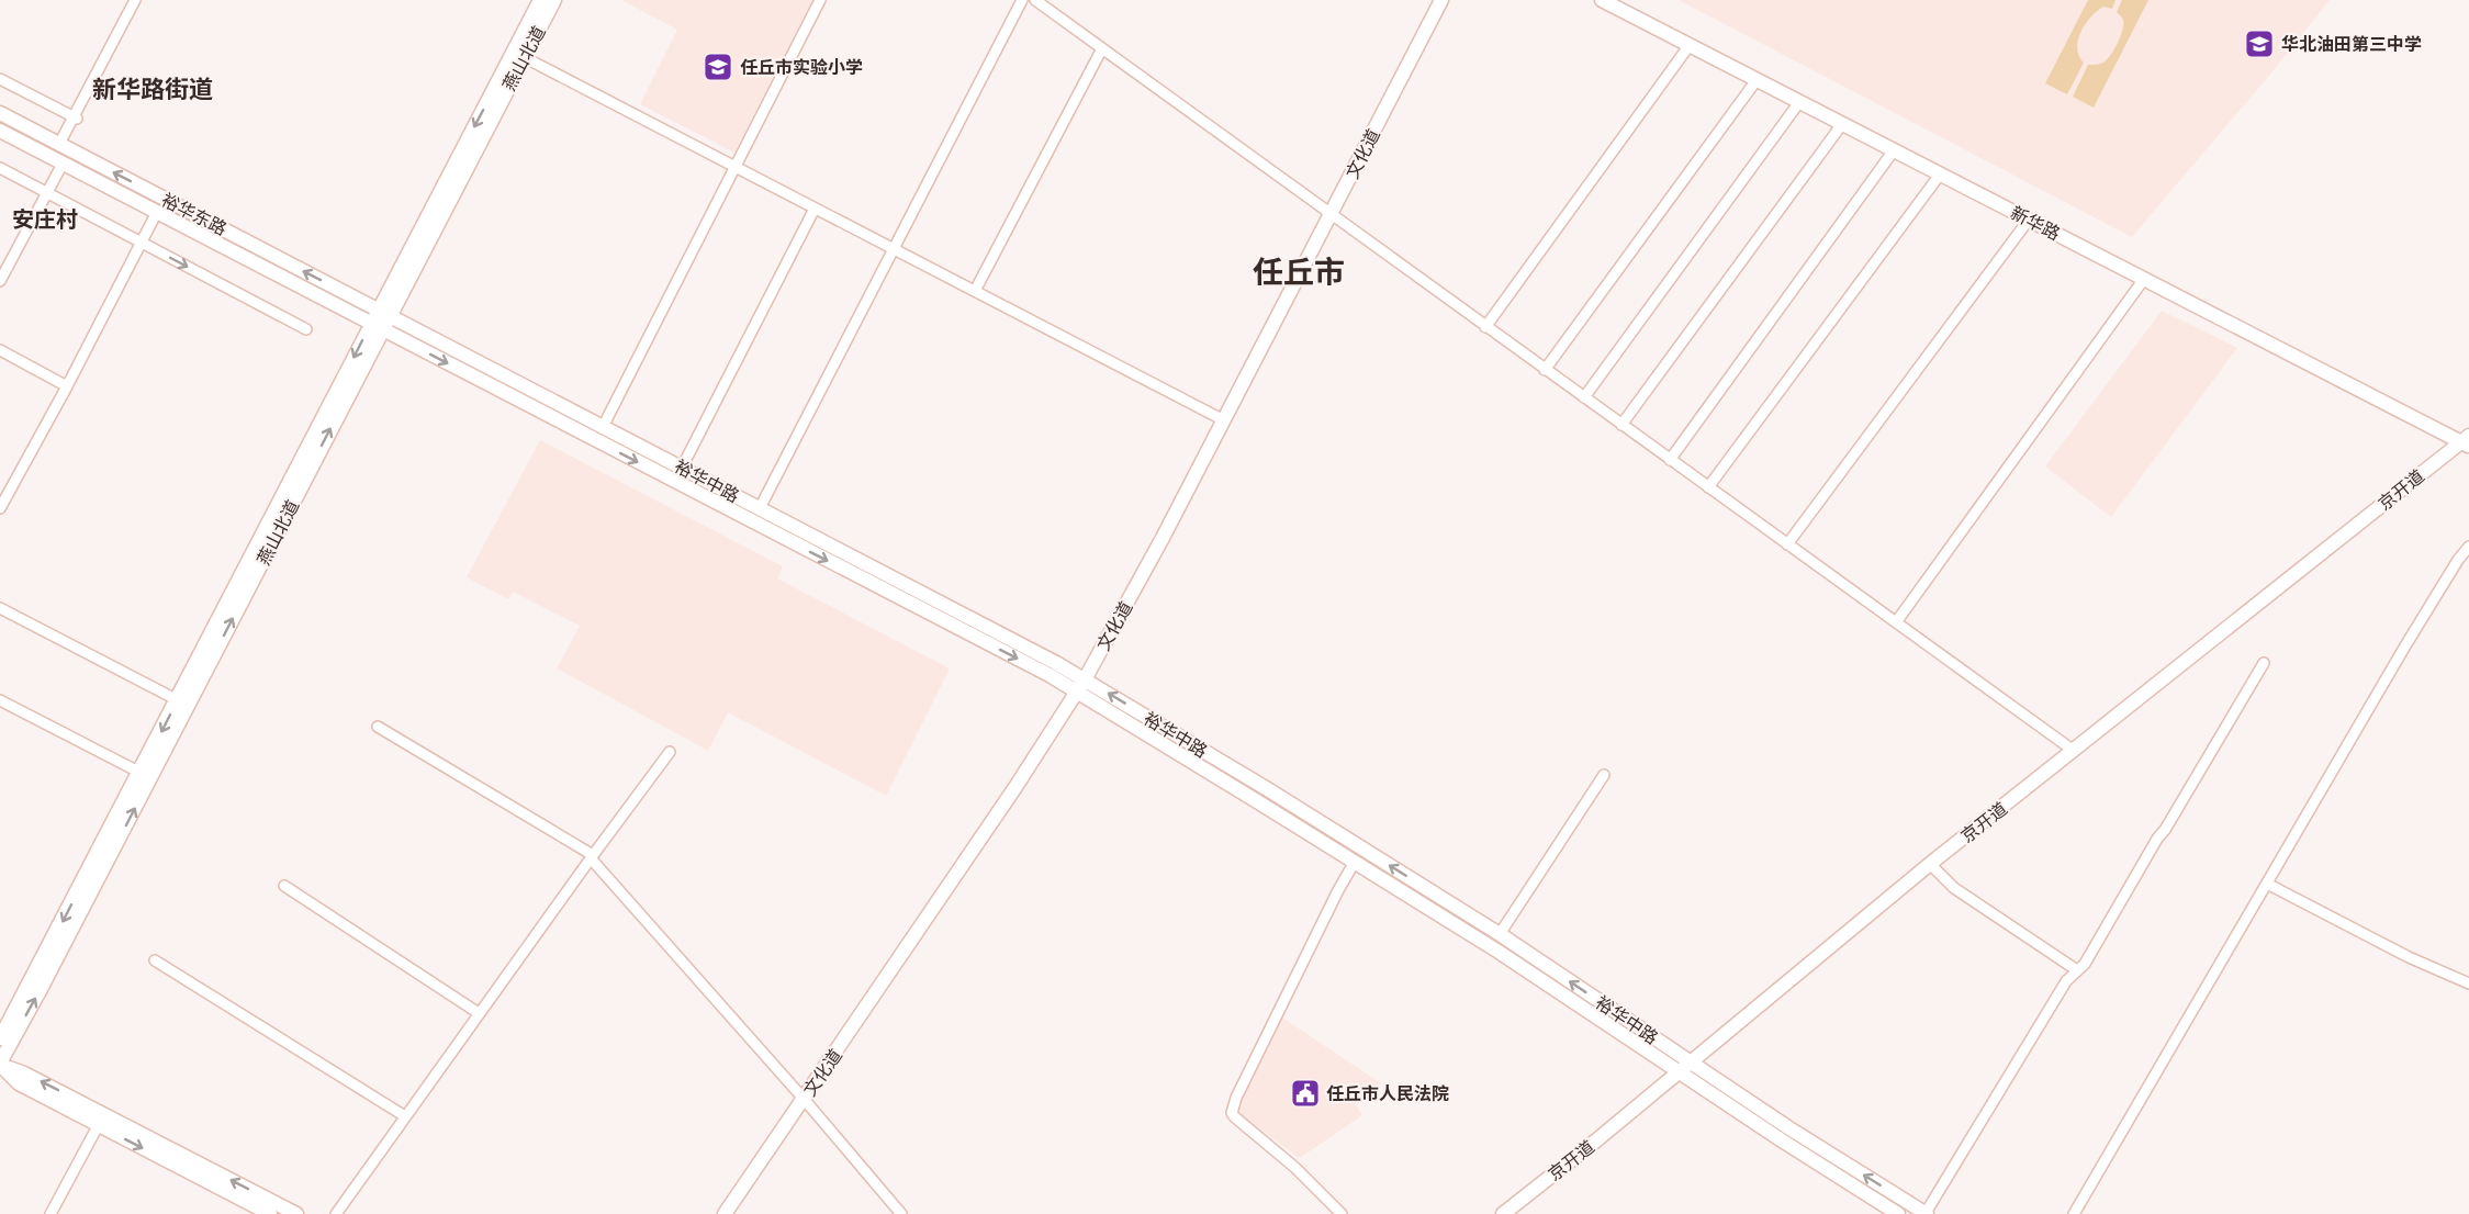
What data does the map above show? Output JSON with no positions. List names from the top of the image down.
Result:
{
  "streets": {
    "main road": [
      "燕山北道",
      "文化道",
      "裕华东路",
      "新华路",
      "裕华中路",
      "京开道"
    ]
  },
  "crossings": [
    ["燕山北道", "裕华东路"],
    ["燕山北道", "裕华中路"],
    ["文化道", "裕华中路"],
    ["裕华东路", "裕华中路"],
    ["新华路", "京开道"],
    ["裕华中路", "京开道"]
  ],
  "districts": ["新华路街道", "安庄村", "任丘市"],
  "places": {
    "school or university": ["华北油田第三中学", "任丘市实验小学"],
    "public building": ["任丘市人民法院"]
  }
}
